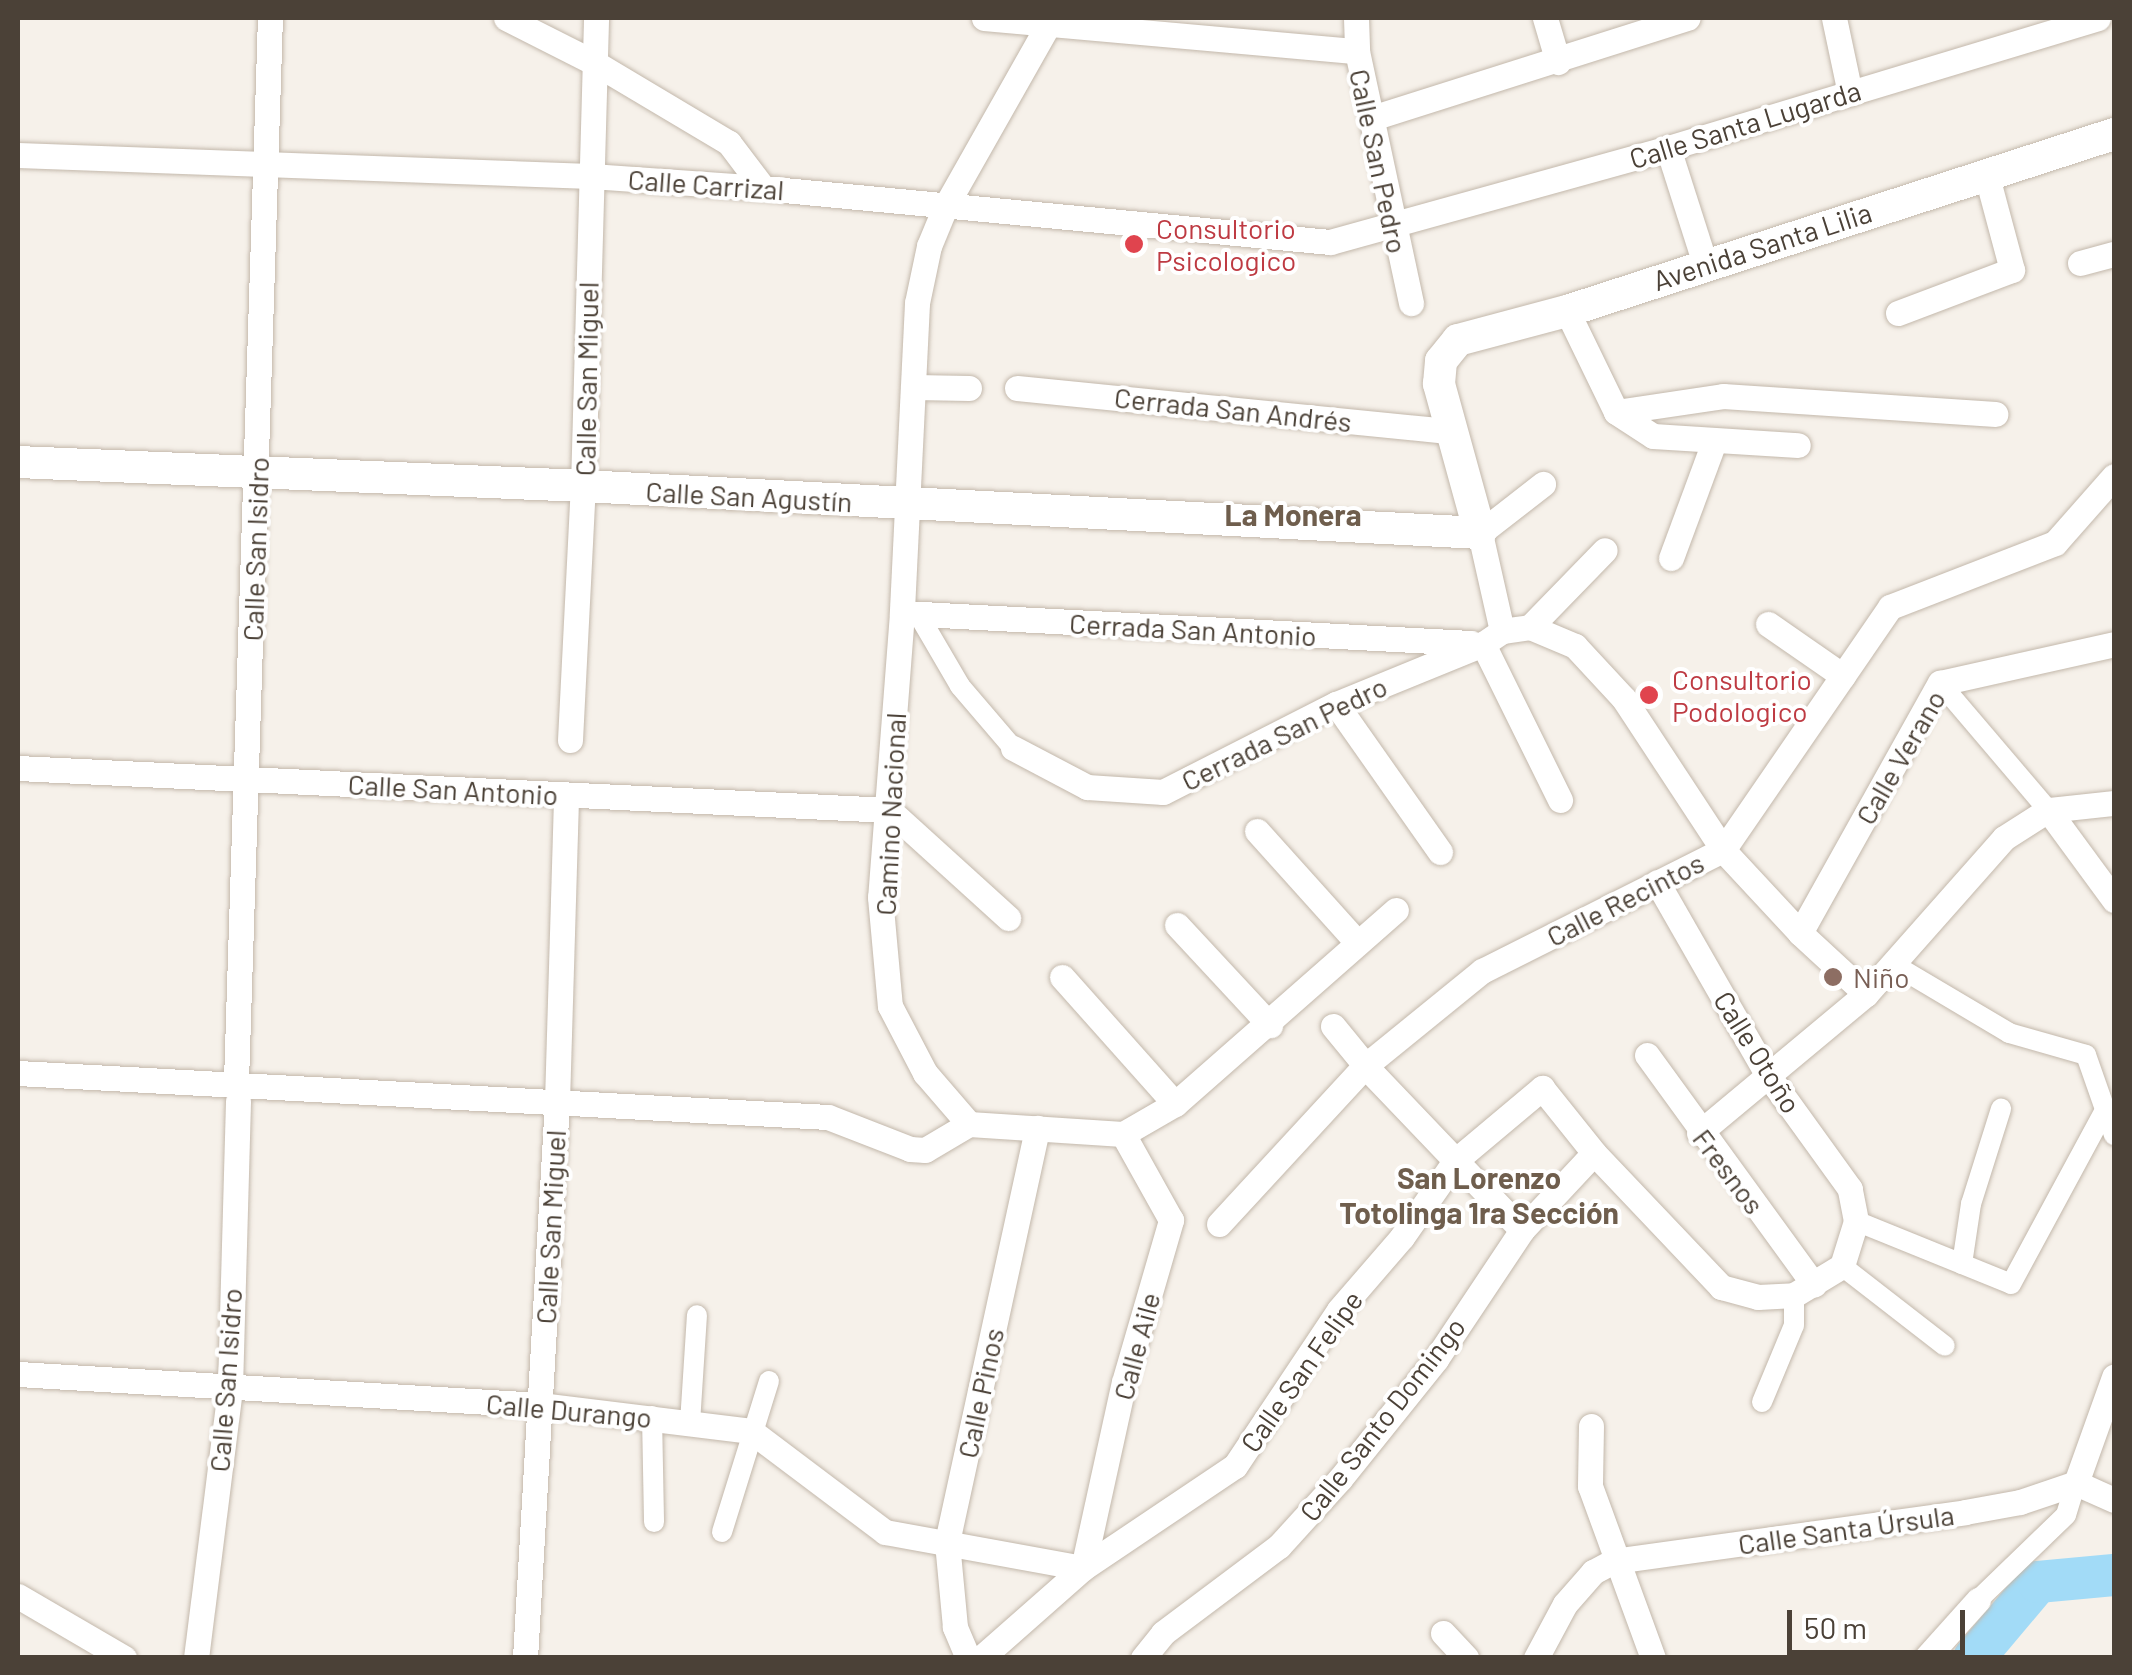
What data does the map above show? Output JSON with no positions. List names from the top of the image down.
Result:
{
  "streets": {
    "street": [
      "Calle Santa Lugarda",
      "Calle San Pedro",
      "Calle Carrizal",
      "Avenida Santa Lilia",
      "Calle San Miguel",
      "Cerrada San Andrés",
      "Calle San Agustín",
      "Calle San Isidro",
      "Cerrada San Antonio",
      "Cerrada San Pedro",
      "Calle Verano",
      "Calle San Antonio",
      "Camino Nacional",
      "Calle Recintos",
      "Calle Otoño",
      "Fresnos",
      "Calle Aile",
      "Calle San Felipe",
      "Calle Pinos",
      "Calle Durango",
      "Calle Santo Domingo",
      "Calle Santa Úrsula"
    ]
  },
  "crossings": [
    ["Calle Santa Lugarda", "Calle San Pedro"],
    ["Calle Santa Lugarda", "Calle Carrizal"],
    ["Calle San Pedro", "Calle Carrizal"],
    ["Calle Carrizal", "Calle San Miguel"],
    ["Calle Carrizal", "Calle San Isidro"],
    ["Calle Carrizal", "Camino Nacional"],
    ["Avenida Santa Lilia", "Cerrada San Andrés"],
    ["Calle San Miguel", "Calle San Agustín"],
    ["Calle San Miguel", "Calle San Antonio"],
    ["Calle San Miguel", "Calle Durango"],
    ["Calle San Agustín", "Calle San Isidro"],
    ["Calle San Agustín", "Camino Nacional"],
    ["Calle San Isidro", "Calle San Antonio"],
    ["Calle San Isidro", "Calle Durango"],
    ["Cerrada San Antonio", "Cerrada San Pedro"],
    ["Cerrada San Antonio", "Camino Nacional"],
    ["Cerrada San Pedro", "Camino Nacional"],
    ["Calle San Antonio", "Camino Nacional"],
    ["Calle Recintos", "Calle Otoño"],
    ["Calle Aile", "Calle San Felipe"],
    ["Calle Aile", "Calle Durango"],
    ["Calle San Felipe", "Calle Durango"],
    ["Calle San Felipe", "Calle Santo Domingo"],
    ["Calle Pinos", "Calle Durango"]
  ],
  "districts": ["La Monera", "San Lorenzo Totolinga 1ra Sección"],
  "places": ["Consultorio Psicologico", "Consultorio Podologico", "Niño"],
  "scale_bar": "50 m"
}
